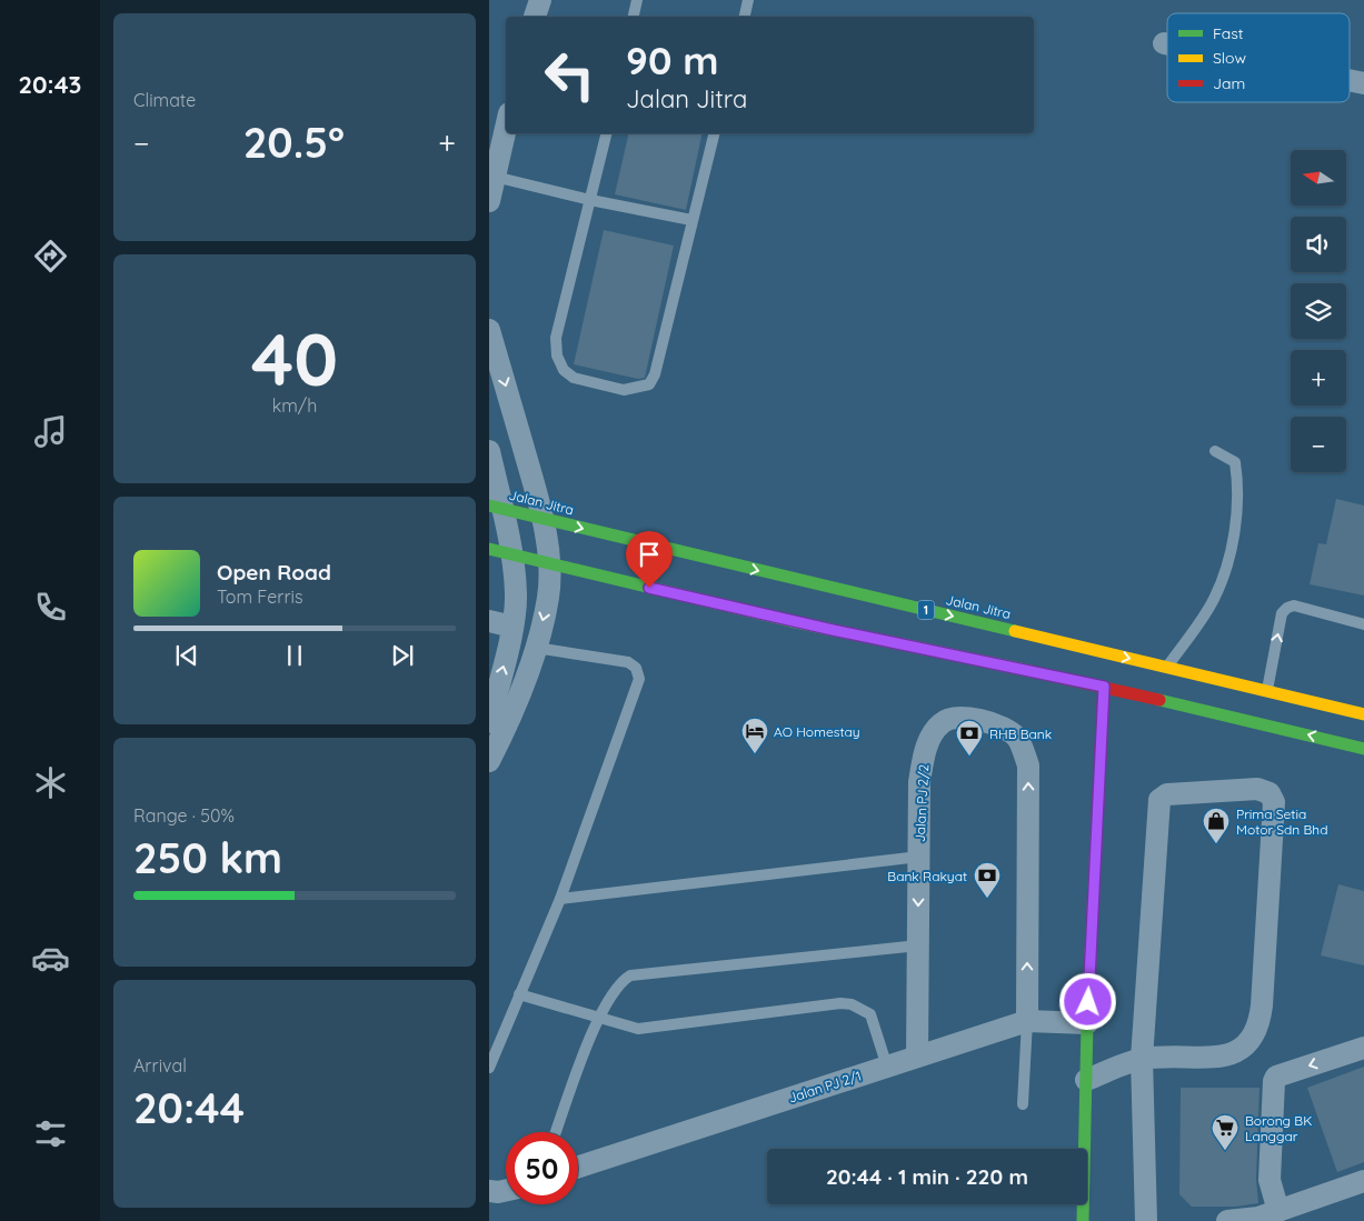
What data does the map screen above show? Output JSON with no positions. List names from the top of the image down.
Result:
{
  "streets": {
    "main road": ["Jalan Jitra", "1"],
    "street": ["Jalan PJ 2/2", "Jalan PJ 2/1"]
  },
  "crossings": [
    ["Jalan PJ 2/2", "Jalan PJ 2/1"]
  ],
  "places": {
    "hotel": ["AO Homestay"],
    "bank": ["RHB Bank", "Bank Rakyat"],
    "shop": ["Prima Setia Motor Sdn Bhd"],
    "supermarket": ["Borong BK Langgar"]
  },
  "legend": ["Fast", "Slow", "Jam"],
  "north": "left",
  "page": {
    "tabs": "20:43",
    "tile": [
      "Climate",
      ["40", "km/h"],
      ["Range · 50%", "250 km"],
      ["Arrival", "20:44"]
    ],
    "turn": ["90 m", "Jalan Jitra"],
    "heat": ["−", "20.5°", "+"],
    "map_buttons": ["+", "−"],
    "song": ["Open Road", "Tom Ferris"],
    "limit": "50",
    "trip": "20:44 · 1 min · 220 m"
  }
}
